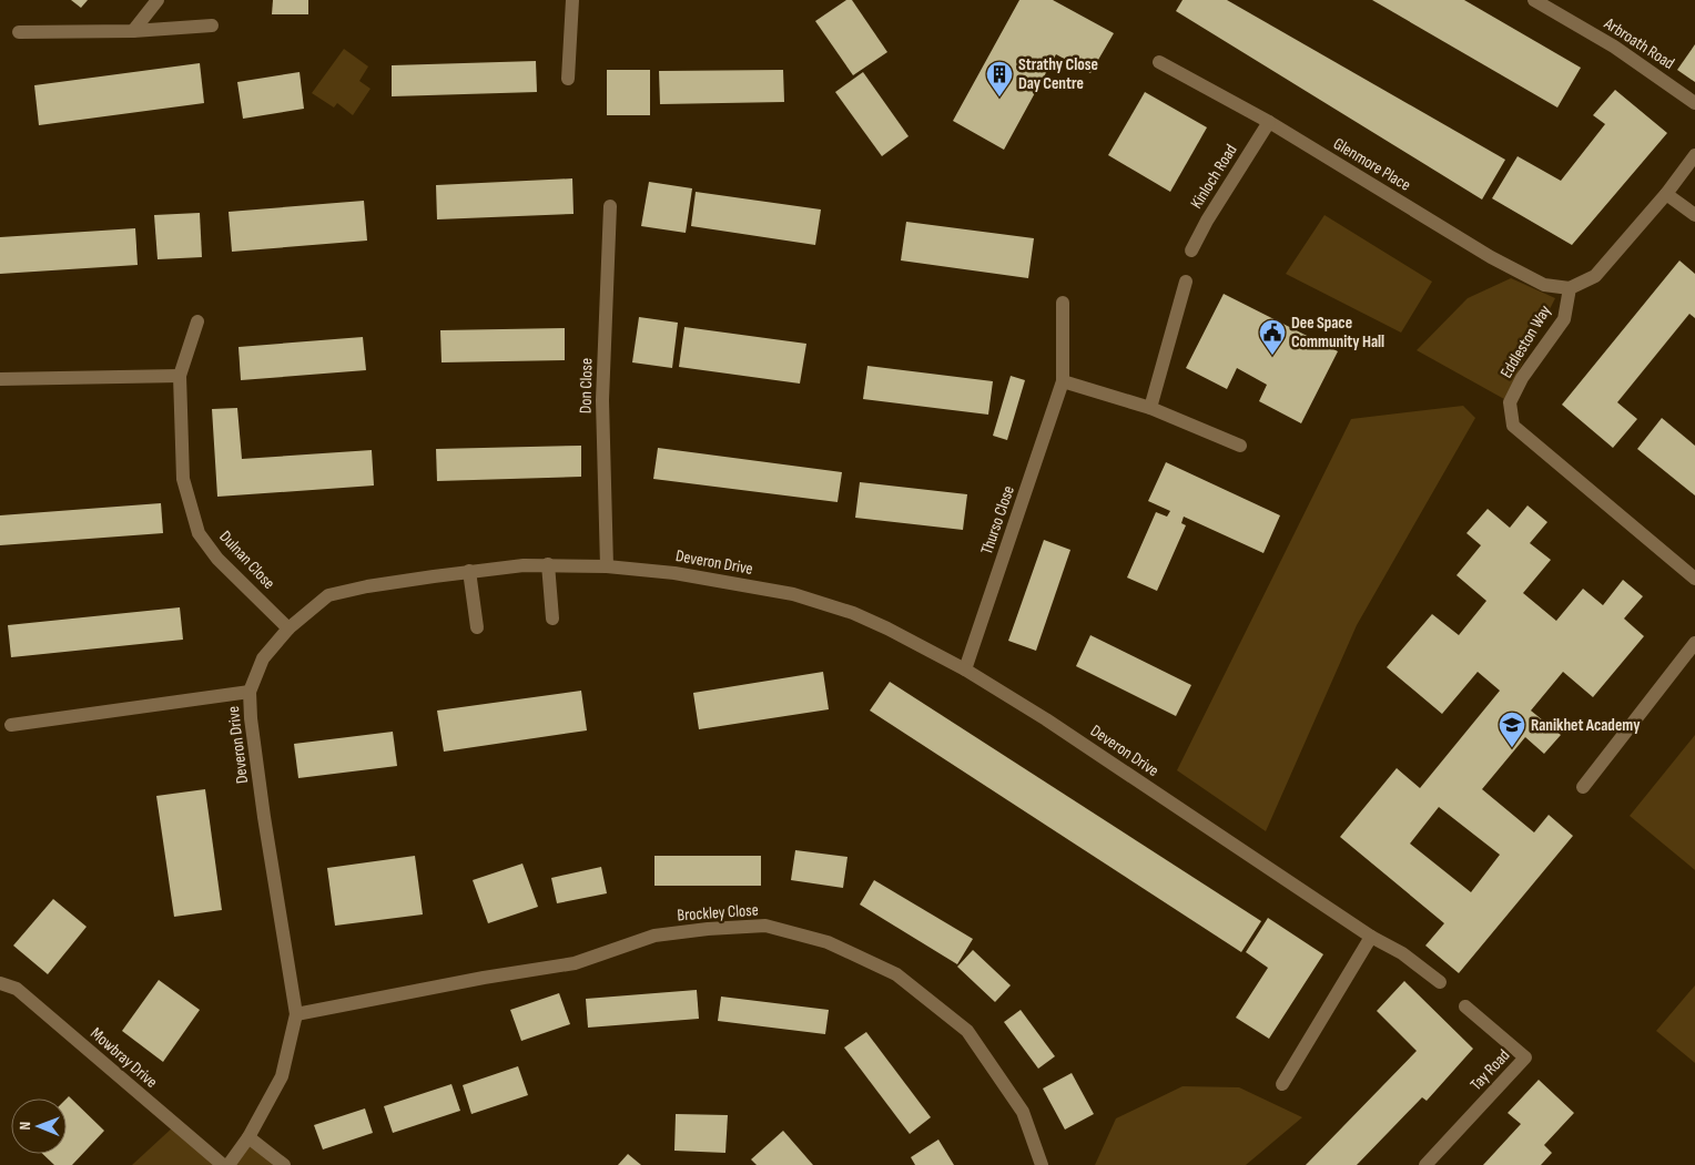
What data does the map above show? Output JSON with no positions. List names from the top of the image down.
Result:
{
  "streets": {
    "street": [
      "Arbroath Road",
      "Glenmore Place",
      "Kinloch Road",
      "Eddleston Way",
      "Don Close",
      "Thurso Close",
      "Dulnan Close",
      "Deveron Drive",
      "Brockley Close",
      "Mowbray Drive",
      "Tay Road"
    ]
  },
  "crossings": [
    ["Glenmore Place", "Kinloch Road"],
    ["Glenmore Place", "Eddleston Way"],
    ["Don Close", "Deveron Drive"],
    ["Thurso Close", "Deveron Drive"],
    ["Dulnan Close", "Deveron Drive"],
    ["Deveron Drive", "Brockley Close"]
  ],
  "places": {
    "building": ["Strathy Close Day Centre"],
    "public building": ["Dee Space Community Hall"],
    "school or university": ["Ranikhet Academy"]
  },
  "north": "left"
}
